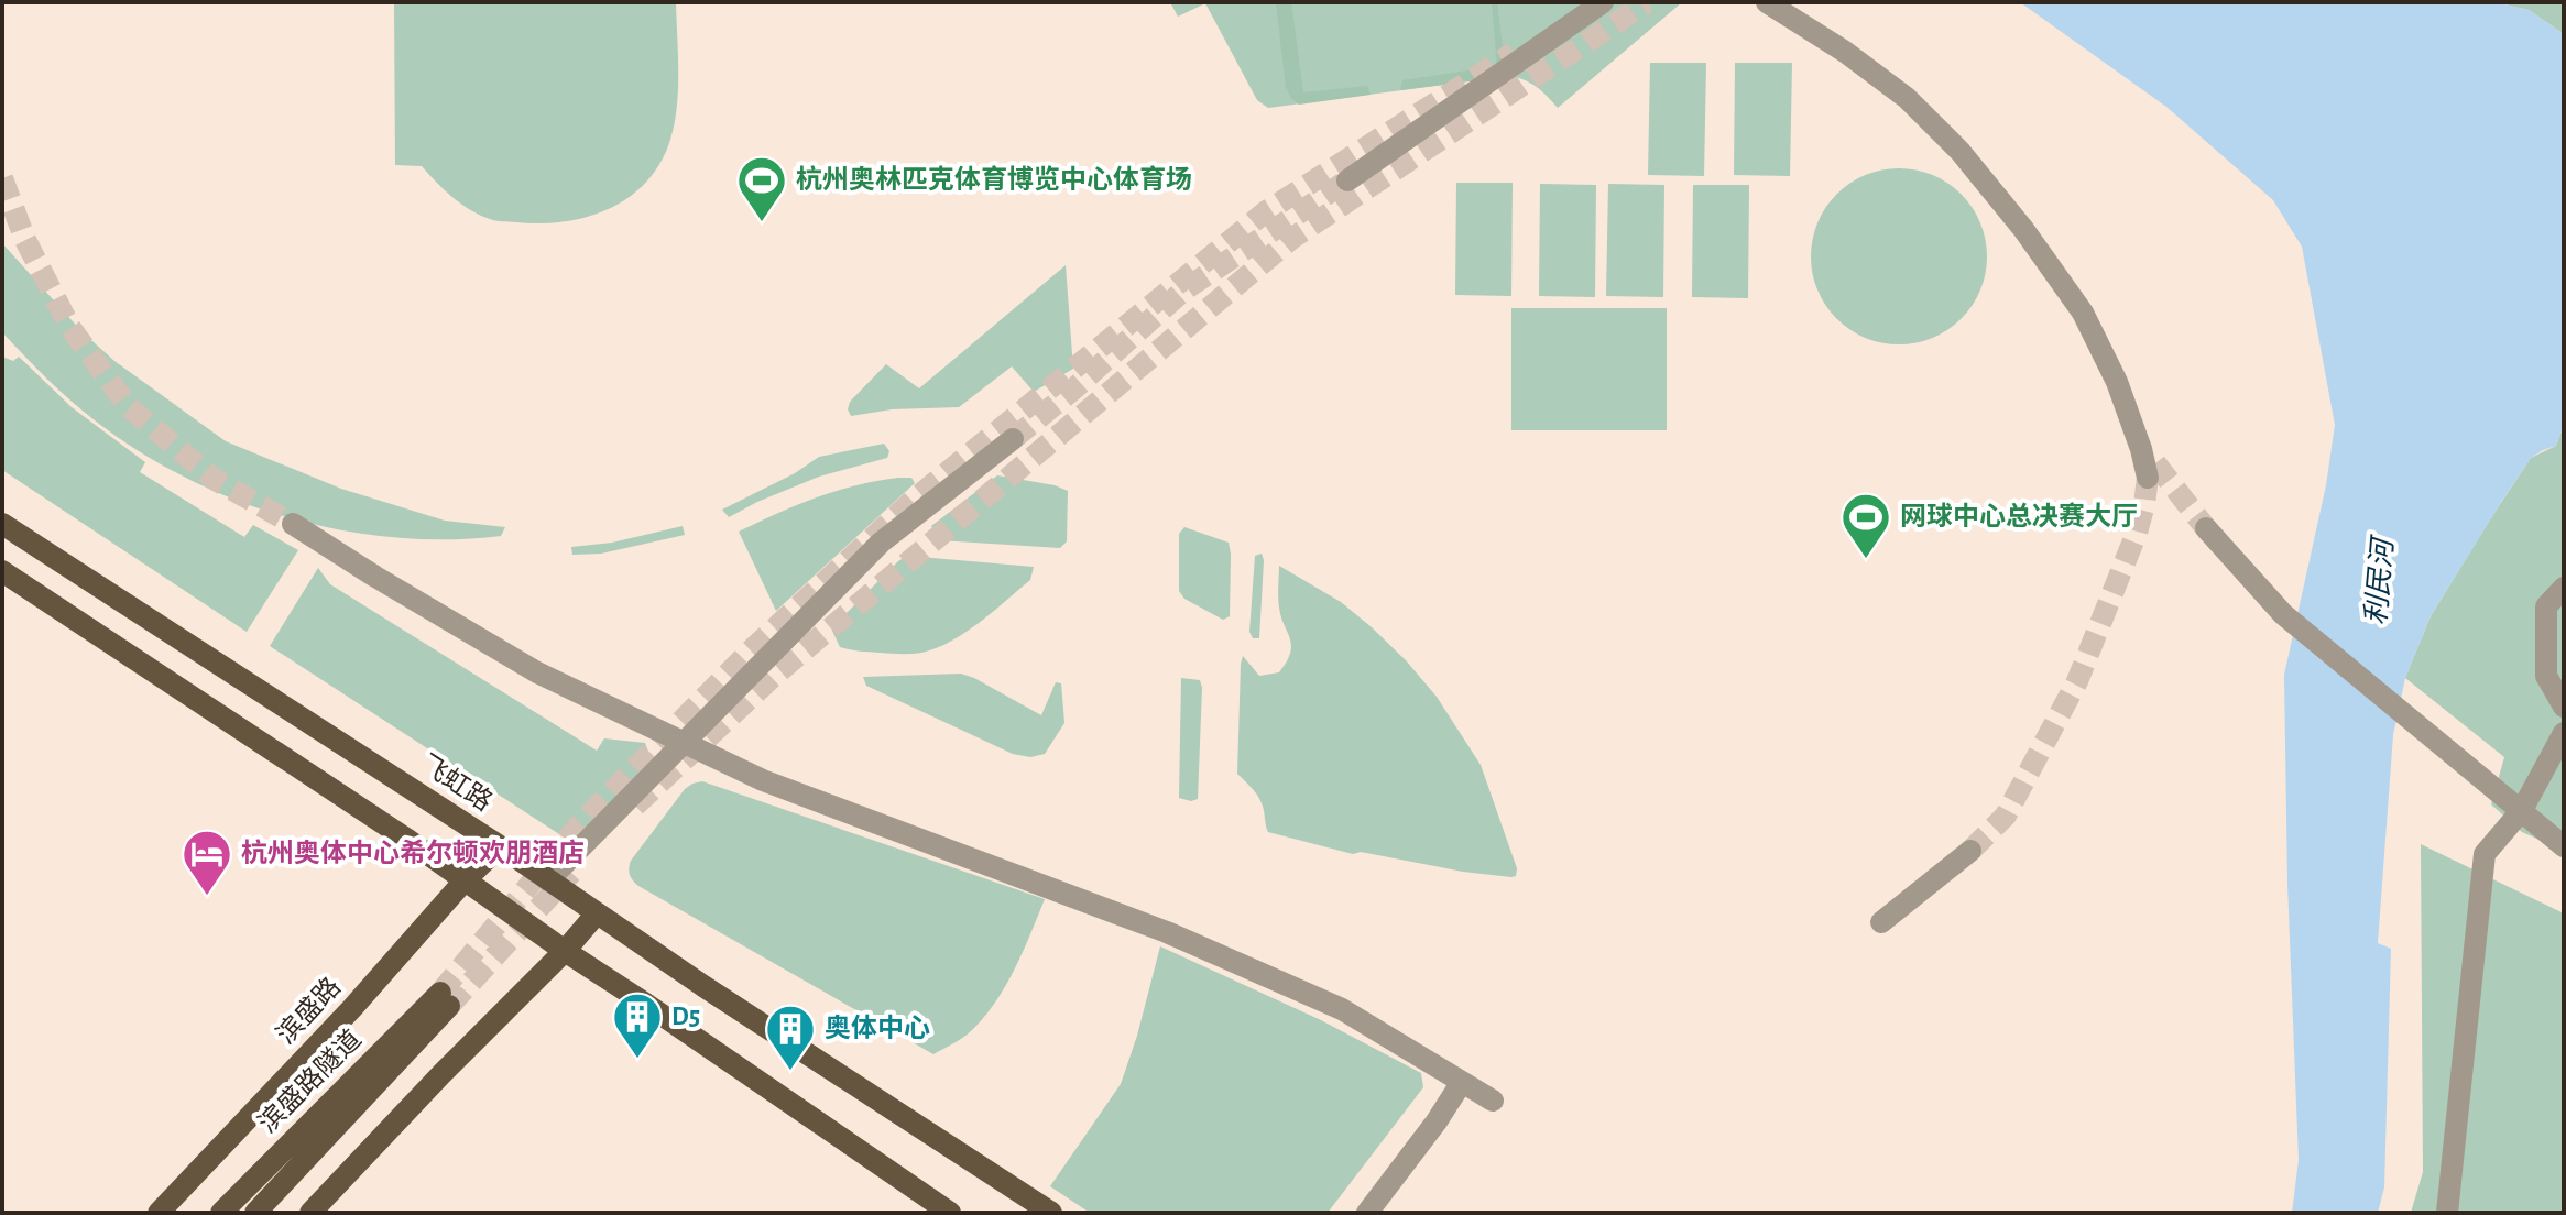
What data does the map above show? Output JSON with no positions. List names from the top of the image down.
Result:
{
  "streets": {
    "main road": ["飞虹路", "滨盛路", "滨盛路隧道"]
  },
  "crossings": [
    ["飞虹路", "滨盛路"]
  ],
  "water": ["利民河"],
  "places": {
    "sports": ["杭州奥林匹克体育博览中心体育场", "网球中心总决赛大厅"],
    "hotel": ["杭州奥体中心希尔顿欢朋酒店"],
    "building": ["D5", "奥体中心"]
  }
}
